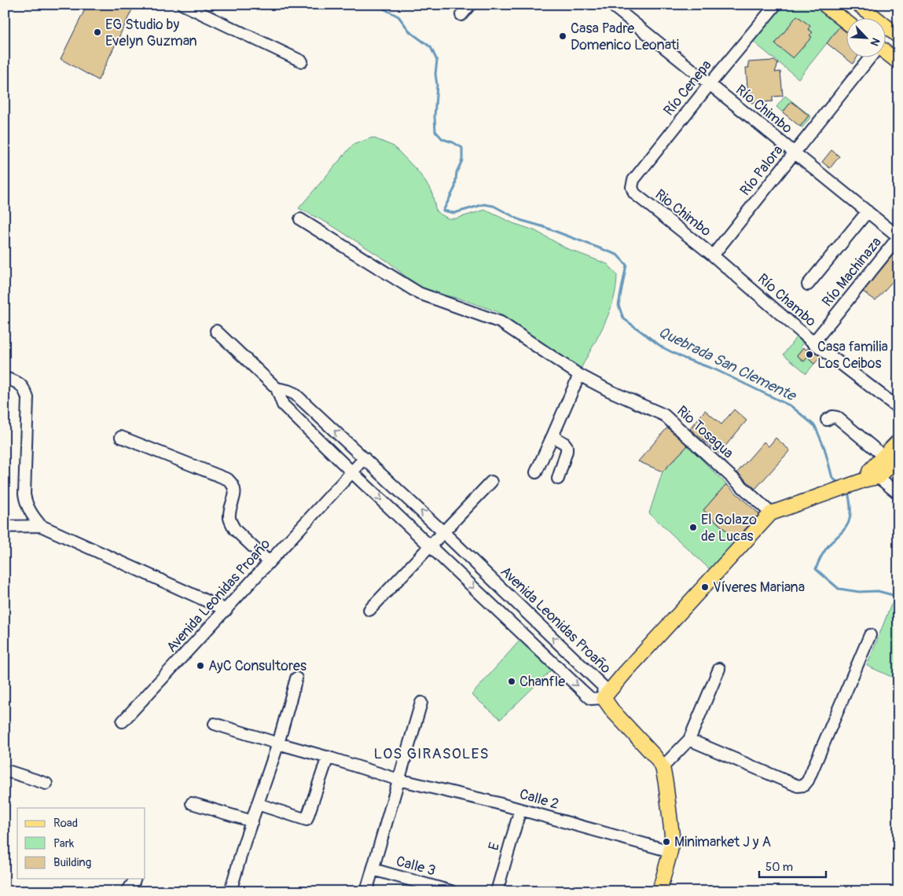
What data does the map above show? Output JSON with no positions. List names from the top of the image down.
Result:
{
  "streets": {
    "street": [
      "Río Cenepa",
      "Río Chimbo",
      "Río Palora",
      "Rio Chimbo",
      "Río Machinaza",
      "Río Chambo",
      "Rio Tosagua",
      "Avenida Leonidas Proaño",
      "Calle 2",
      "E",
      "Calle 3"
    ]
  },
  "crossings": [
    ["Río Cenepa", "Río Chimbo"],
    ["Río Cenepa", "Rio Chimbo"],
    ["Río Chimbo", "Río Palora"],
    ["Río Chimbo", "Río Machinaza"],
    ["Río Palora", "Rio Chimbo"],
    ["Río Palora", "Río Chambo"],
    ["Rio Chimbo", "Río Chambo"],
    ["Río Machinaza", "Río Chambo"],
    ["Calle 2", "E"]
  ],
  "districts": ["LOS GIRASOLES"],
  "water": ["Quebrada San Clemente"],
  "places": [
    "EG Studio by Evelyn Guzman",
    "Casa Padre Domenico Leonati",
    "Casa familia Los Ceibos",
    "El Golazo de Lucas",
    "Víveres Mariana",
    "AyC Consultores",
    "Chanfle",
    "Minimarket J y A"
  ],
  "legend": ["Road", "Park", "Building"],
  "scale_bar": "50 m",
  "north": "bottom right"
}
